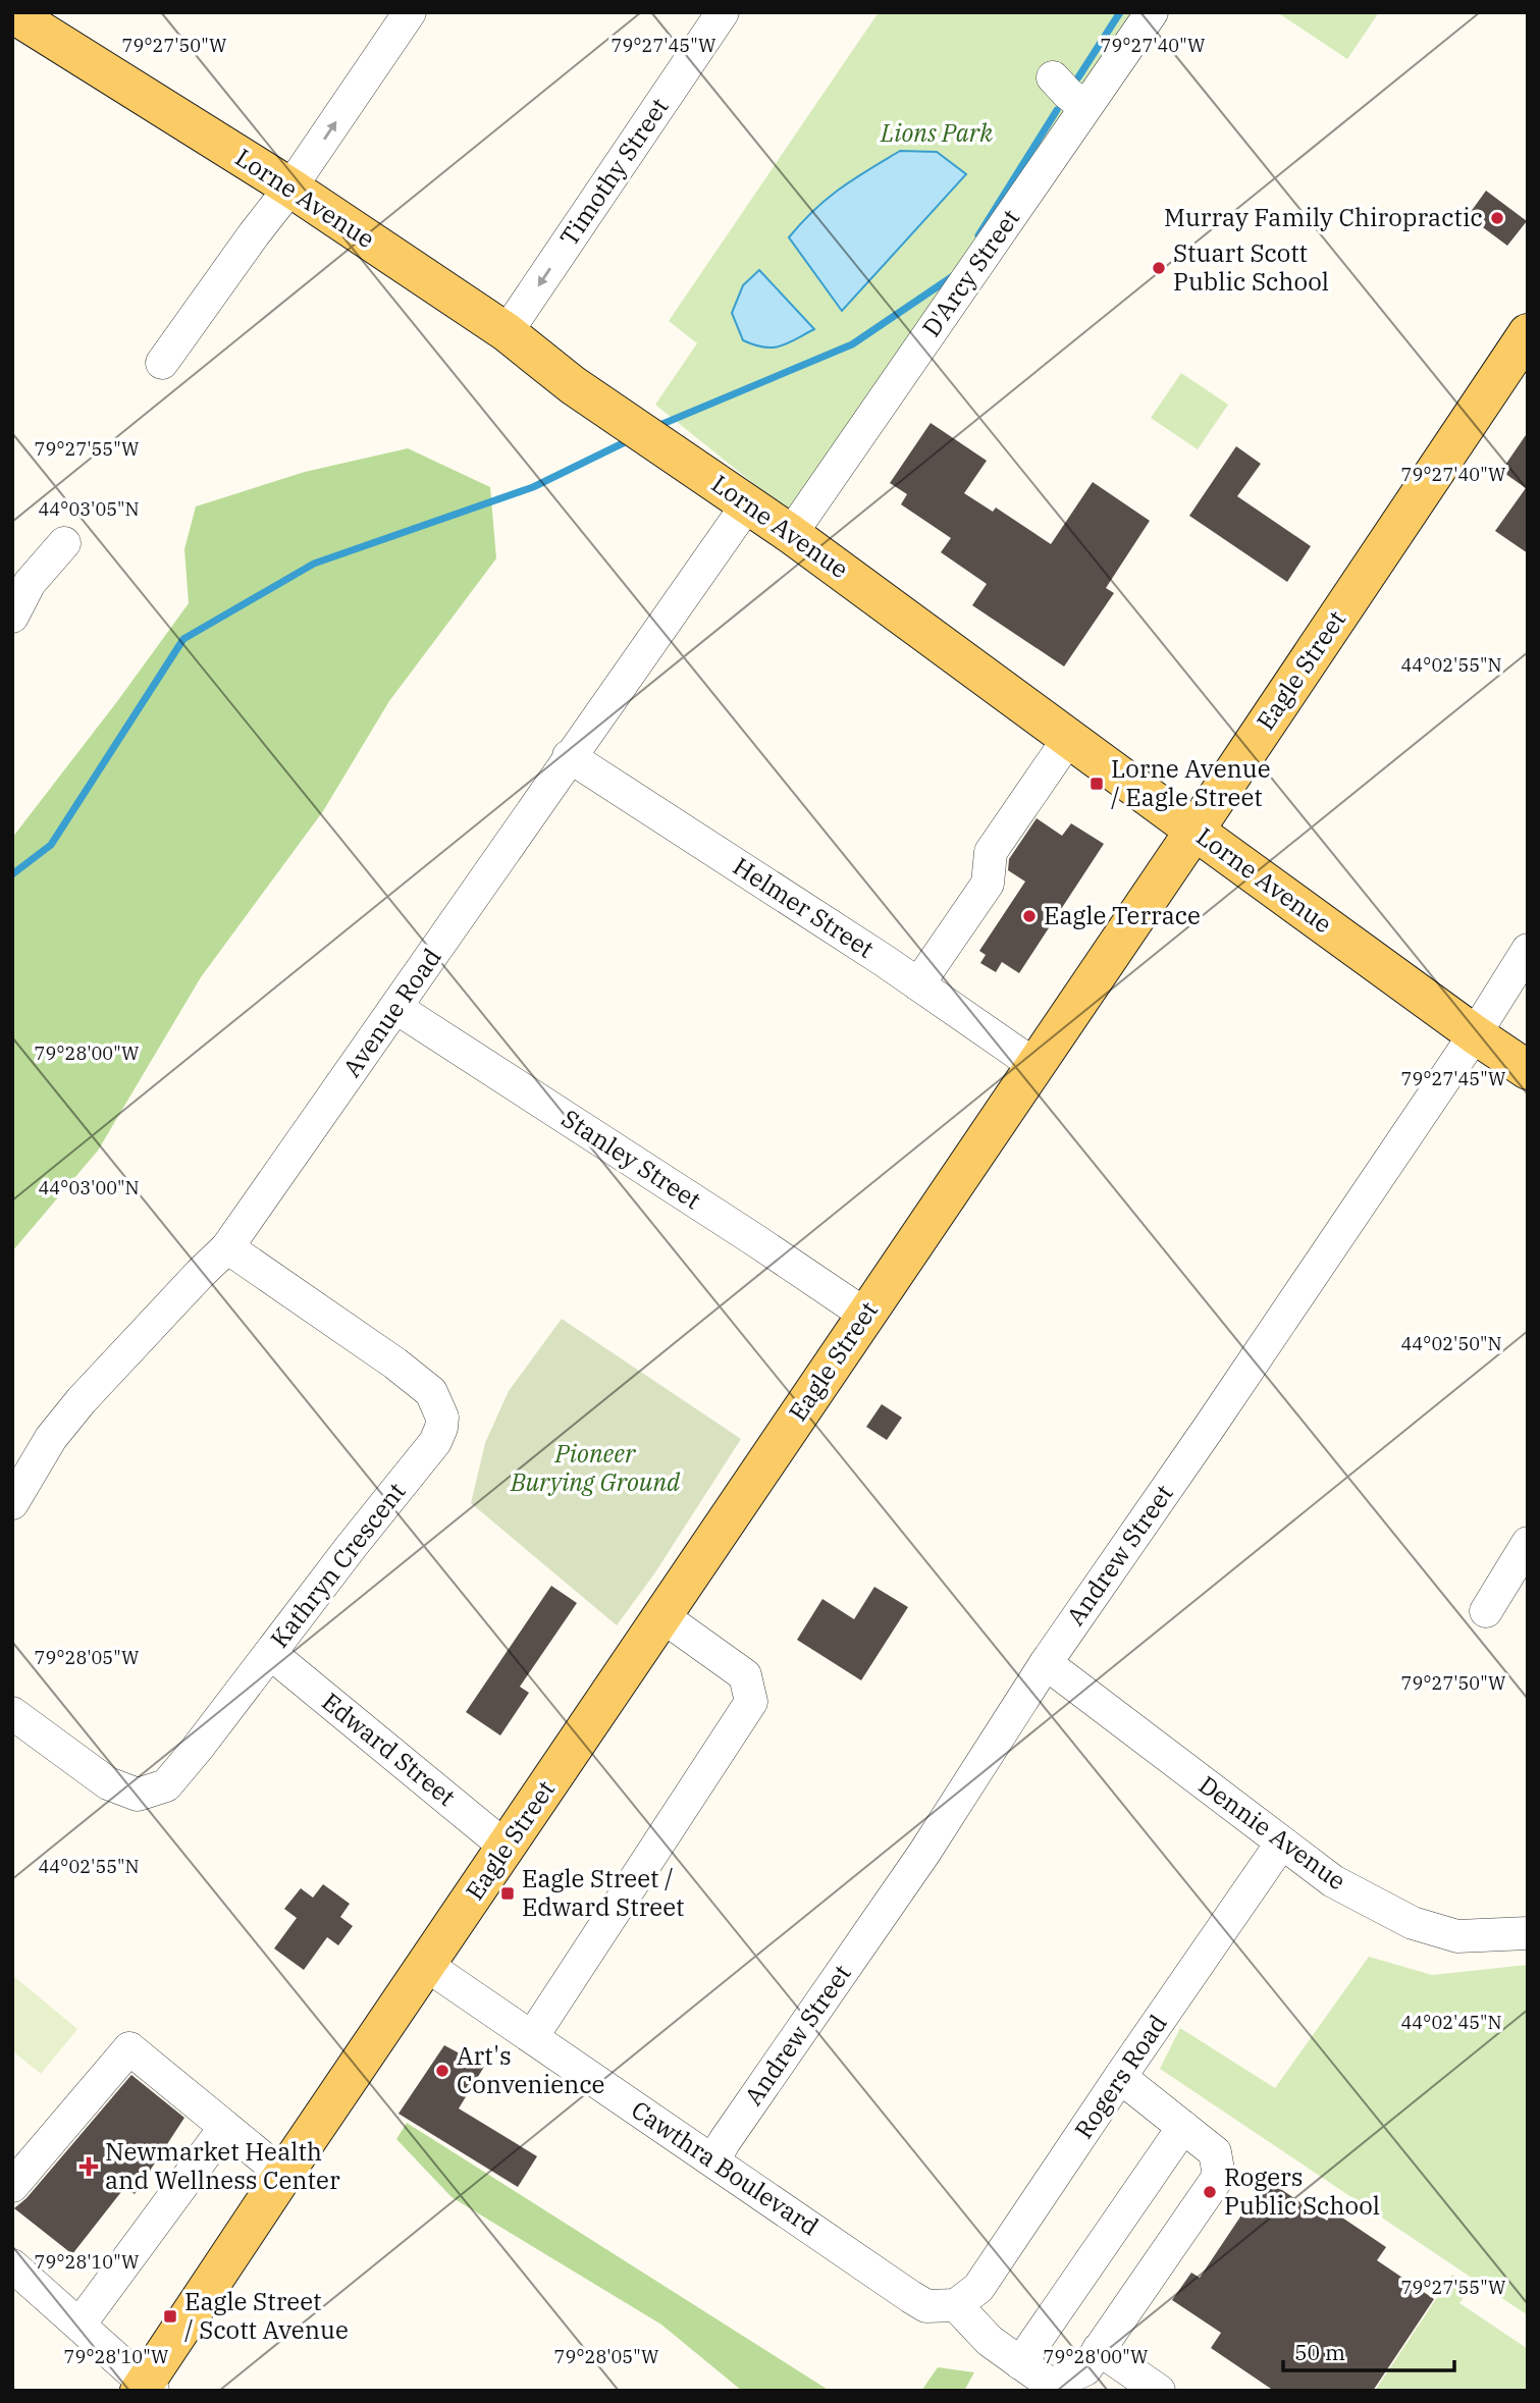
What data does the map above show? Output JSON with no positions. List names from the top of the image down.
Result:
{
  "streets": {
    "main road": ["Lorne Avenue", "Eagle Street"],
    "street": [
      "Timothy Street",
      "D'Arcy Street",
      "Helmer Street",
      "Avenue Road",
      "Stanley Street",
      "Andrew Street",
      "Kathryn Crescent",
      "Edward Street",
      "Dennie Avenue",
      "Rogers Road",
      "Cawthra Boulevard"
    ]
  },
  "crossings": [
    ["Timothy Street", "Lorne Avenue"],
    ["Lorne Avenue", "D'Arcy Street"],
    ["Lorne Avenue", "Eagle Street"],
    ["Lorne Avenue", "Avenue Road"],
    ["Lorne Avenue", "Andrew Street"],
    ["Eagle Street", "Helmer Street"],
    ["Eagle Street", "Stanley Street"],
    ["Eagle Street", "Edward Street"],
    ["Eagle Street", "Cawthra Boulevard"],
    ["Helmer Street", "Avenue Road"],
    ["Avenue Road", "Stanley Street"],
    ["Avenue Road", "Kathryn Crescent"],
    ["Andrew Street", "Dennie Avenue"],
    ["Andrew Street", "Cawthra Boulevard"],
    ["Kathryn Crescent", "Edward Street"],
    ["Dennie Avenue", "Rogers Road"],
    ["Rogers Road", "Cawthra Boulevard"]
  ],
  "parks": ["Lions Park", "Pioneer Burying Ground"],
  "places": {
    "other": [
      "Murray Family Chiropractic",
      "Stuart Scott Public School",
      "Eagle Terrace",
      "Art's Convenience",
      "Rogers Public School"
    ],
    "transit": ["Lorne Avenue / Eagle Street", "Eagle Street / Edward Street", "Eagle Street / Scott Avenue"],
    "health": ["Newmarket Health and Wellness Center"]
  },
  "scale_bar": "50 m",
  "coordinates": [
    "79°27'50\"W",
    "79°27'45\"W",
    "79°27'40\"W",
    "79°27'55\"W",
    "44°03'05\"N",
    "44°02'55\"N",
    "79°28'00\"W",
    "44°03'00\"N",
    "44°02'50\"N",
    "79°28'05\"W",
    "44°02'45\"N",
    "79°28'10\"W"
  ]
}
